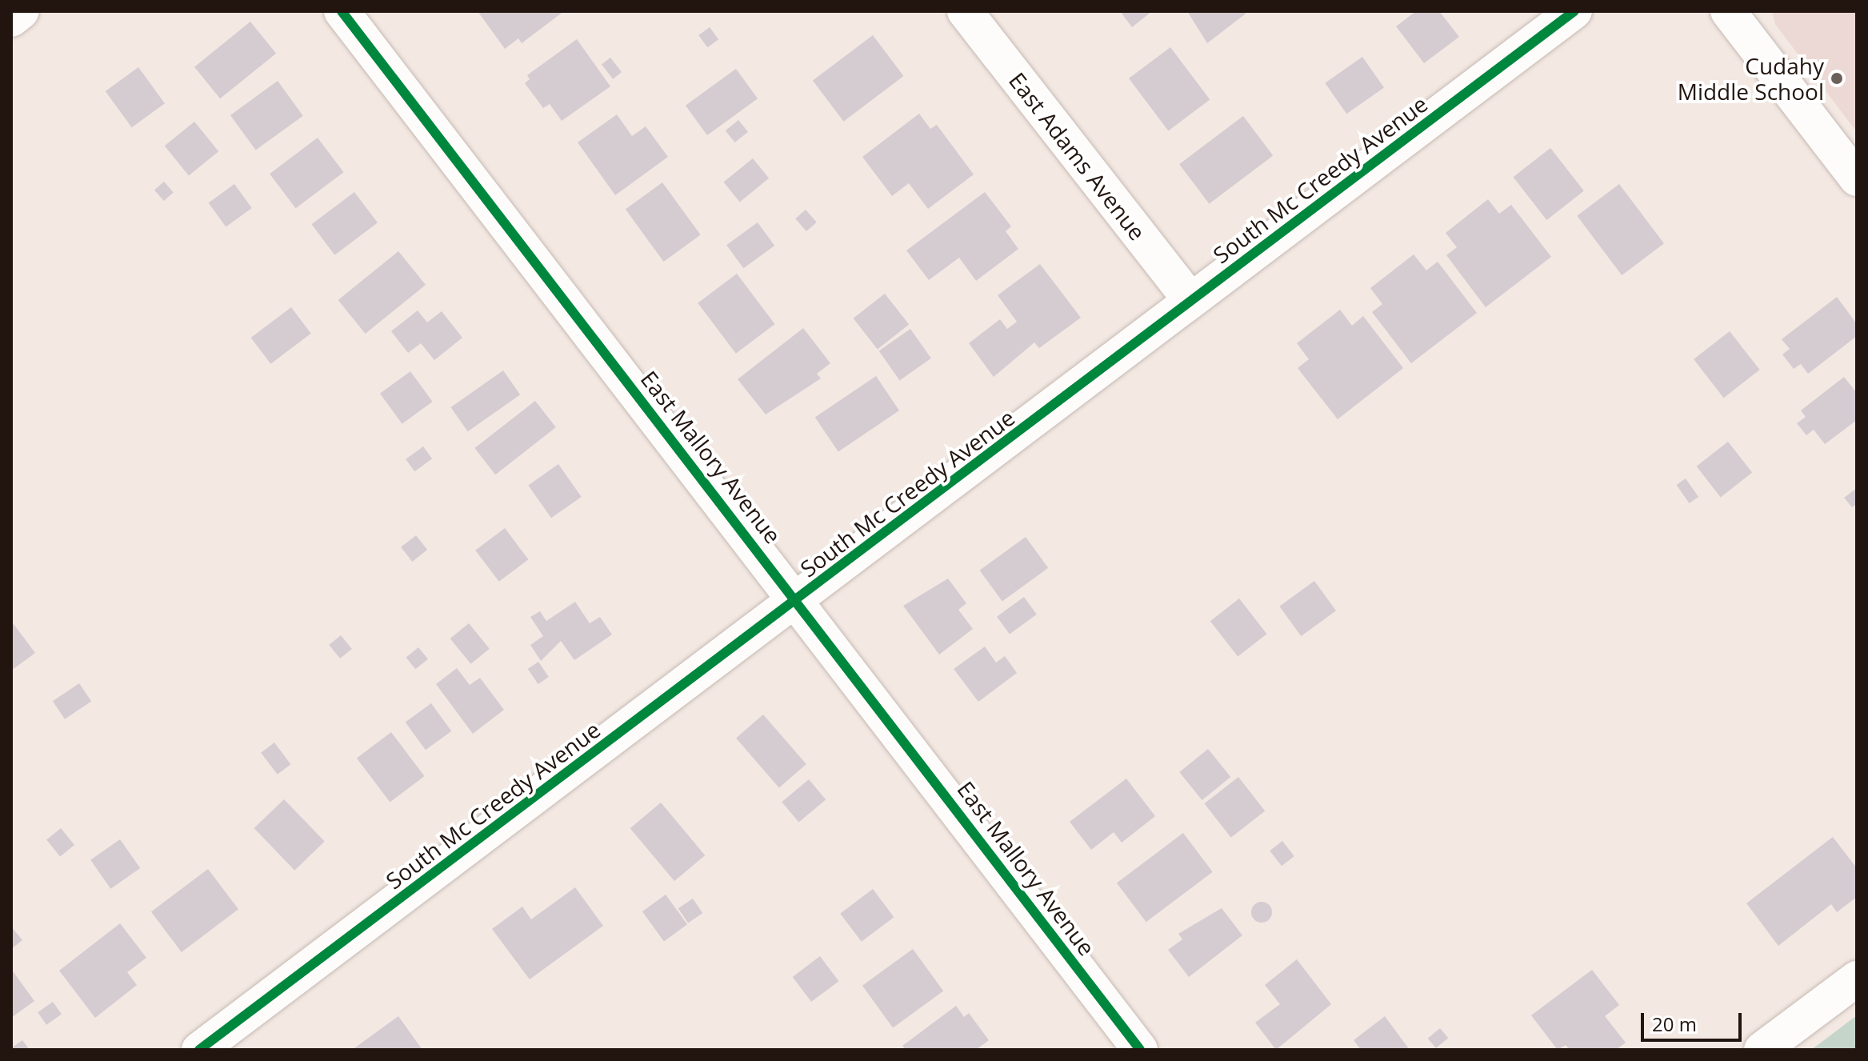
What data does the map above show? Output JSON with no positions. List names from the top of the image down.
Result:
{
  "streets": {
    "street": ["East Adams Avenue", "South Mc Creedy Avenue", "East Mallory Avenue"]
  },
  "crossings": [
    ["East Adams Avenue", "South Mc Creedy Avenue"],
    ["South Mc Creedy Avenue", "East Mallory Avenue"]
  ],
  "places": ["Cudahy Middle School"],
  "scale_bar": "20 m"
}
